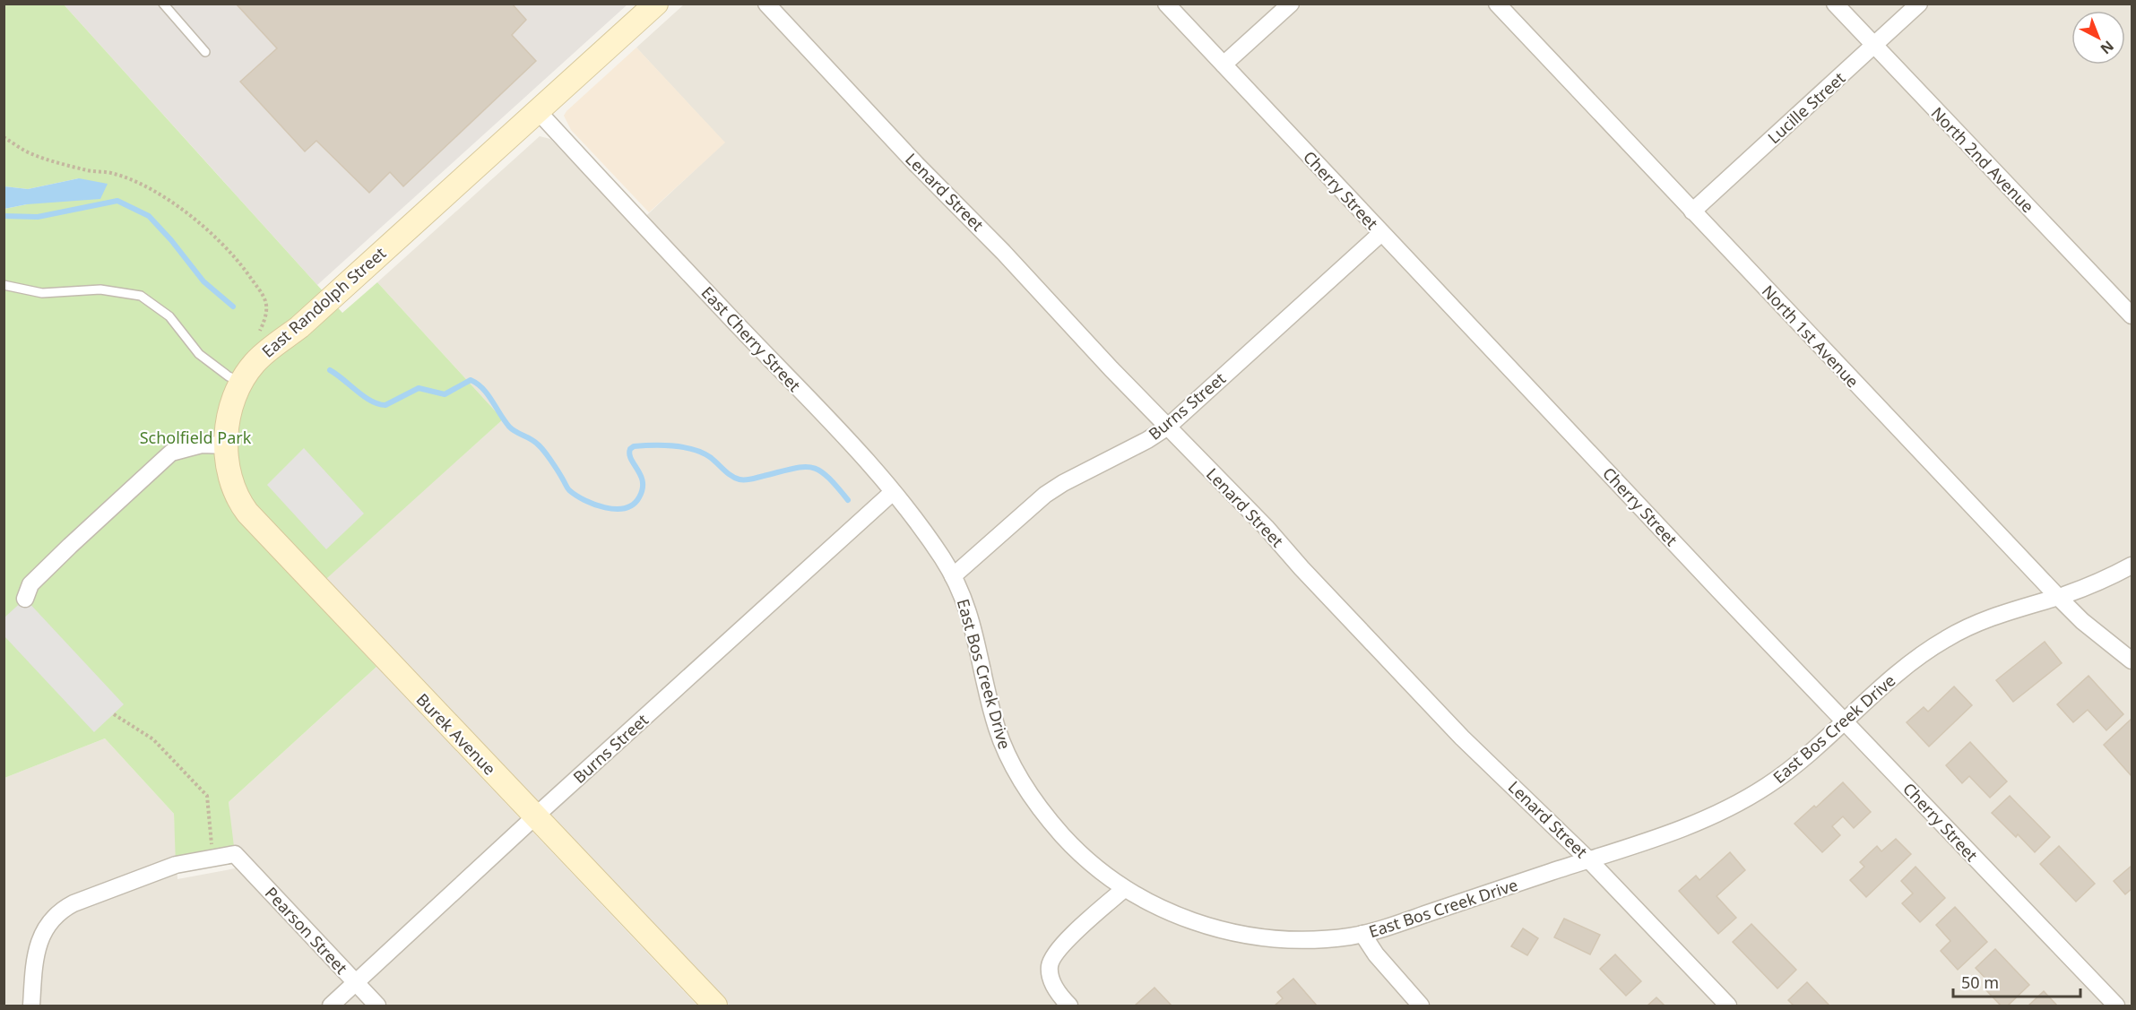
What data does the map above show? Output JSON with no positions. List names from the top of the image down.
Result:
{
  "streets": {
    "street": [
      "Lucille Street",
      "North 2nd Avenue",
      "Cherry Street",
      "Lenard Street",
      "East Randolph Street",
      "North 1st Avenue",
      "East Cherry Street",
      "Burns Street",
      "East Bos Creek Drive",
      "Burek Avenue",
      "Pearson Street"
    ]
  },
  "crossings": [
    ["Lucille Street", "North 2nd Avenue"],
    ["Lucille Street", "North 1st Avenue"],
    ["Cherry Street", "Burns Street"],
    ["Cherry Street", "East Bos Creek Drive"],
    ["Lenard Street", "Burns Street"],
    ["Lenard Street", "East Bos Creek Drive"],
    ["East Randolph Street", "East Cherry Street"],
    ["East Randolph Street", "Burek Avenue"],
    ["North 1st Avenue", "East Bos Creek Drive"],
    ["East Cherry Street", "Burns Street"],
    ["East Cherry Street", "East Bos Creek Drive"],
    ["Burns Street", "East Bos Creek Drive"],
    ["Burns Street", "Burek Avenue"],
    ["Burns Street", "Pearson Street"]
  ],
  "parks": ["Scholfield Park"],
  "scale_bar": "50 m",
  "north": "bottom right"
}
